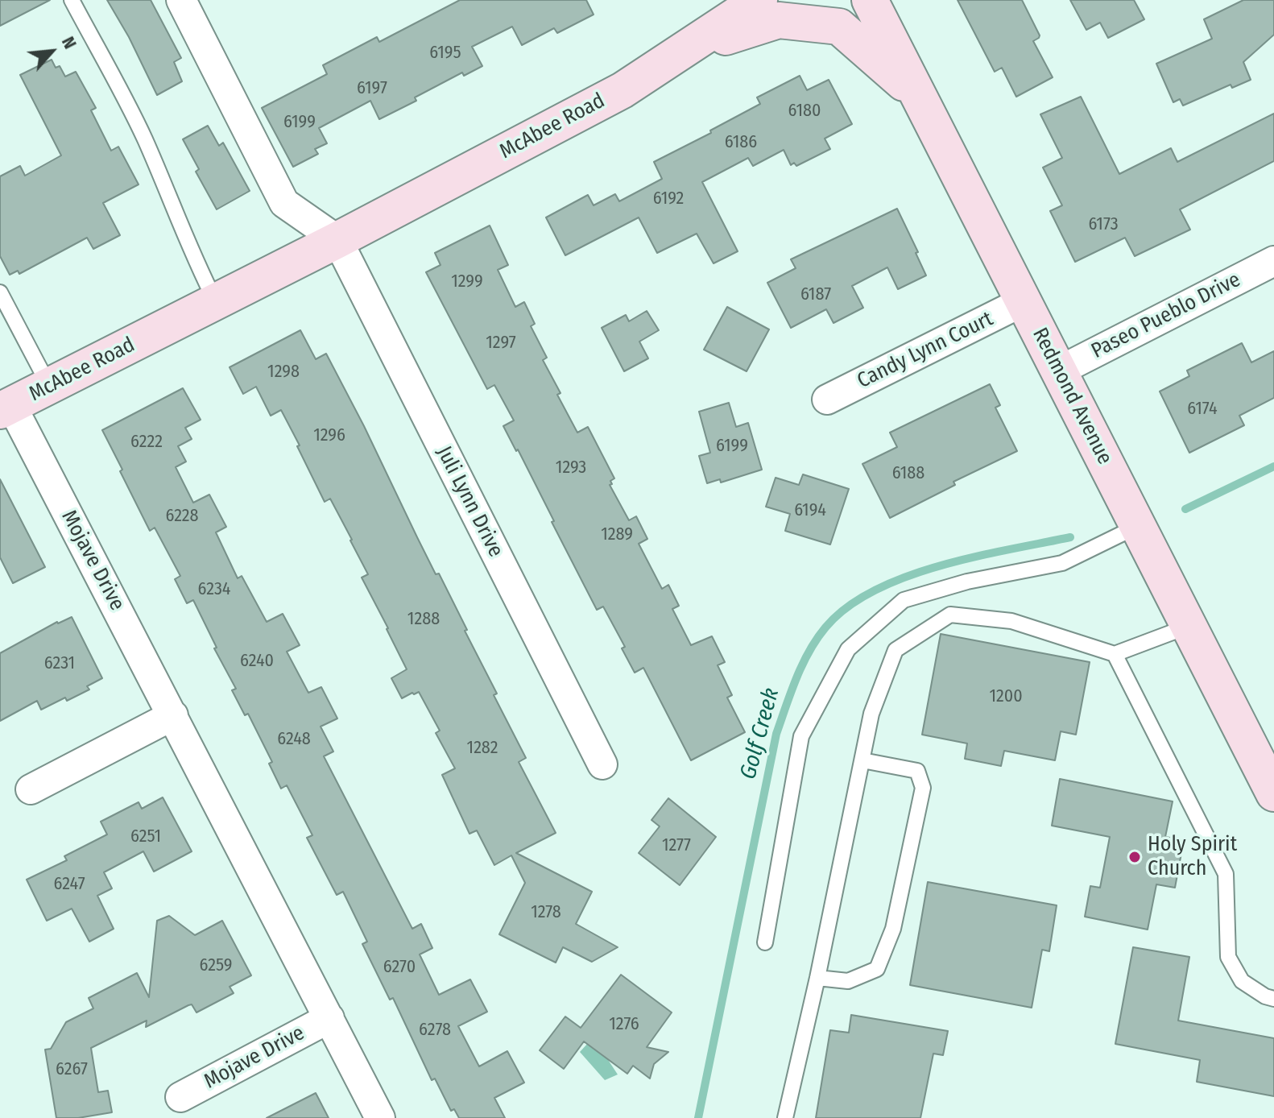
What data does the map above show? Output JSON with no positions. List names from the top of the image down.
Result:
{
  "streets": {
    "street": [
      "McAbee Road",
      "Paseo Pueblo Drive",
      "Candy Lynn Court",
      "Redmond Avenue",
      "Juli Lynn Drive",
      "Mojave Drive"
    ]
  },
  "crossings": [
    ["McAbee Road", "Juli Lynn Drive"],
    ["McAbee Road", "Mojave Drive"],
    ["Paseo Pueblo Drive", "Redmond Avenue"],
    ["Candy Lynn Court", "Redmond Avenue"]
  ],
  "water": ["Golf Creek"],
  "places": ["Holy Spirit Church"],
  "house_numbers": [
    "6195",
    "6197",
    "6180",
    "6199",
    "6186",
    "6192",
    "6173",
    "1299",
    "6187",
    "1297",
    "1298",
    "6174",
    "1296",
    "6222",
    "6199",
    "1293",
    "6188",
    "6194",
    "6228",
    "1289",
    "6234",
    "1288",
    "6240",
    "6231",
    "1200",
    "6248",
    "1282",
    "6251",
    "1277",
    "6247",
    "1278",
    "6259",
    "6270",
    "1276",
    "6278",
    "6267"
  ],
  "north": "top right"
}
